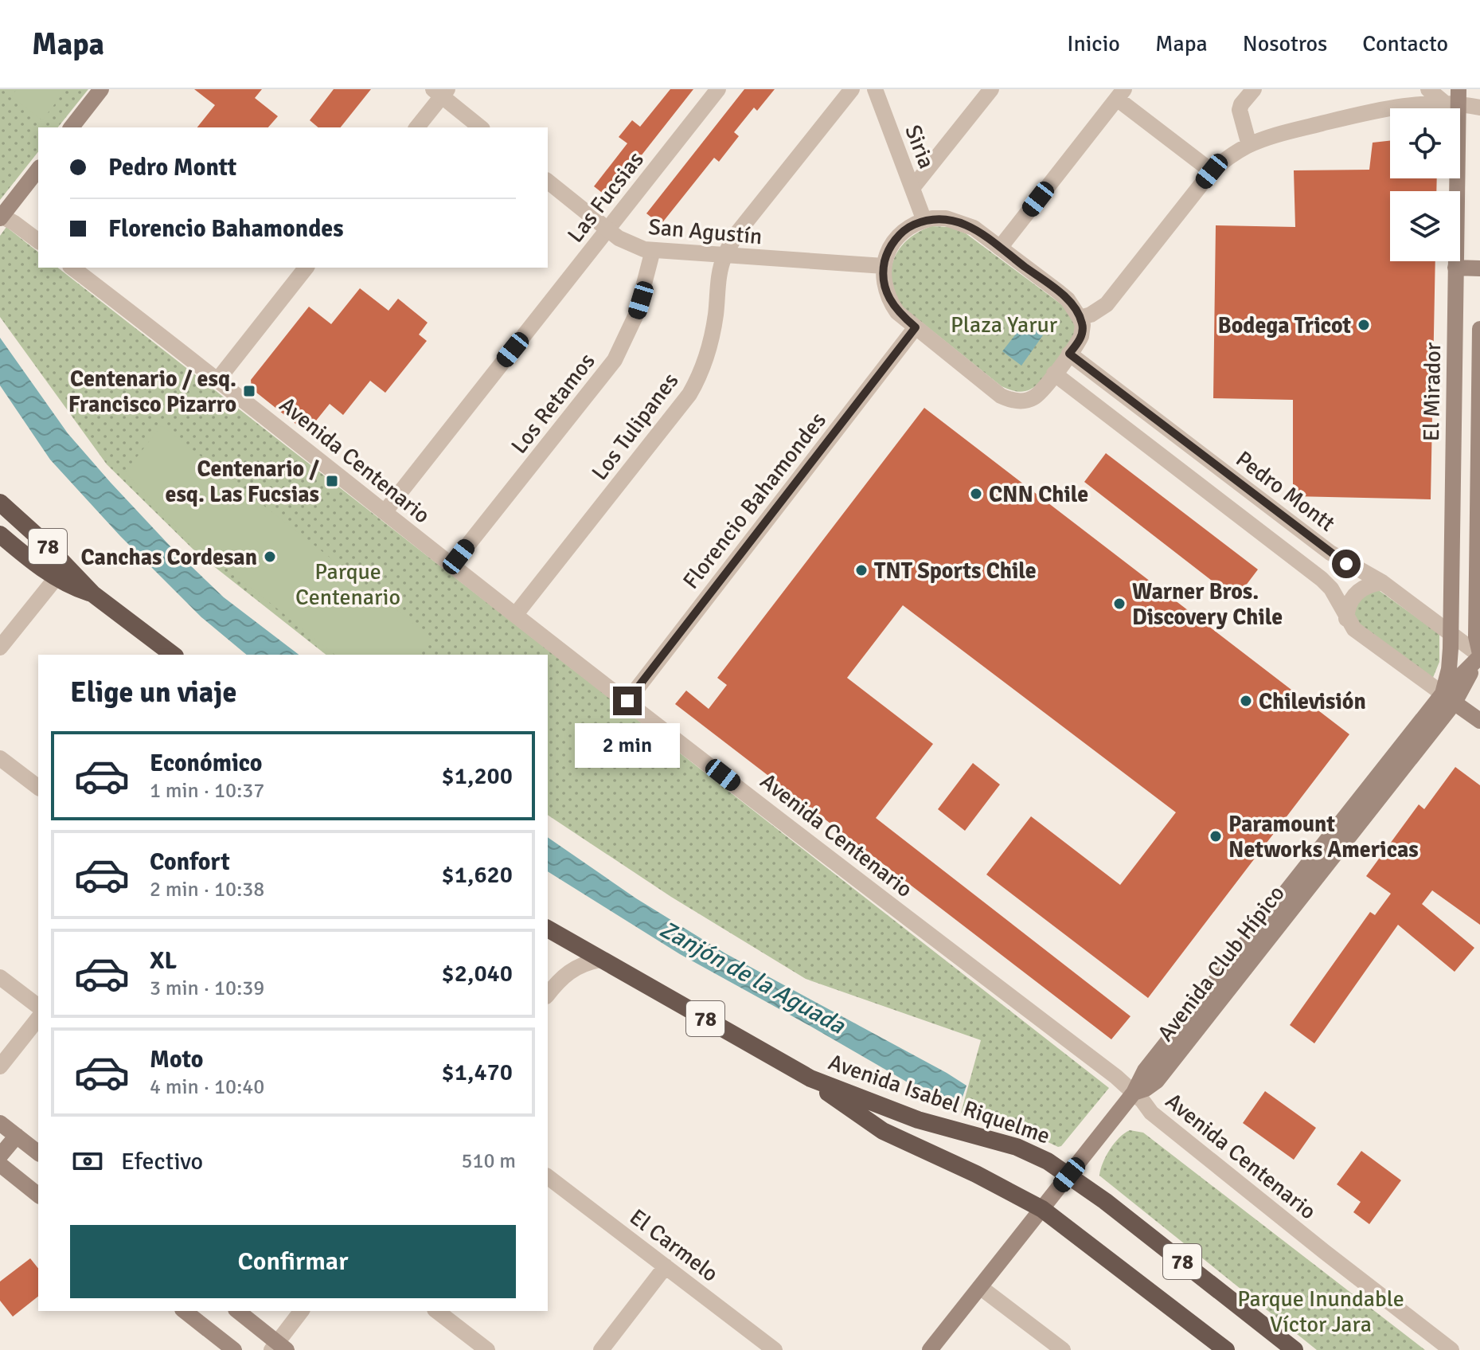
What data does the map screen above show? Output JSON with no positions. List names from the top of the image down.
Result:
{
  "streets": {
    "highway": ["78", "Avenida Isabel Riquelme"],
    "main road": ["El Mirador", "Avenida Club Hípico"],
    "street": [
      "Siria",
      "Las Fucsias",
      "San Agustín",
      "Los Retamos",
      "Los Tulipanes",
      "Avenida Centenario",
      "Pedro Montt",
      "Florencio Bahamondes",
      "El Carmelo"
    ]
  },
  "crossings": [
    ["Las Fucsias", "San Agustín"],
    ["Las Fucsias", "Avenida Centenario"],
    ["San Agustín", "Los Retamos"],
    ["San Agustín", "Los Tulipanes"],
    ["El Mirador", "Pedro Montt"],
    ["El Mirador", "Avenida Club Hípico"],
    ["Los Retamos", "Avenida Centenario"],
    ["Los Tulipanes", "Avenida Centenario"],
    ["Avenida Centenario", "Florencio Bahamondes"],
    ["Avenida Centenario", "Avenida Club Hípico"],
    ["Pedro Montt", "Avenida Club Hípico"],
    ["Avenida Club Hípico", "Avenida Isabel Riquelme"]
  ],
  "water": ["Zanjón de la Aguada"],
  "parks": ["Plaza Yarur", "Parque Centenario", "Parque Inundable Víctor Jara"],
  "places": {
    "other": [
      "Bodega Tricot",
      "CNN Chile",
      "Canchas Cordesan",
      "TNT Sports Chile",
      "Warner Bros. Discovery Chile",
      "Chilevisión",
      "Paramount Networks Americas"
    ],
    "transit": ["Centenario / esq. Francisco Pizarro", "Centenario / esq. Las Fucsias"]
  },
  "page": {
    "header": "Mapa",
    "nav": [
      "Inicio",
      "Mapa",
      "Nosotros",
      "Contacto"
    ],
    "banner": ["Pedro Montt", "Florencio Bahamondes"],
    "heading": "Elige un viaje",
    "bubble": "2 min",
    "list": [
      {
        "name": "Económico",
        "note": "1 min · 10:37",
        "value": "$1,200"
      },
      {
        "name": "Confort",
        "note": "2 min · 10:38",
        "value": "$1,620"
      },
      {
        "name": "XL",
        "note": "3 min · 10:39",
        "value": "$2,040"
      },
      {
        "name": "Moto",
        "note": "4 min · 10:40",
        "value": "$1,470"
      }
    ],
    "pay": ["Efectivo", "510 m"],
    "buttons": "Confirmar"
  }
}
